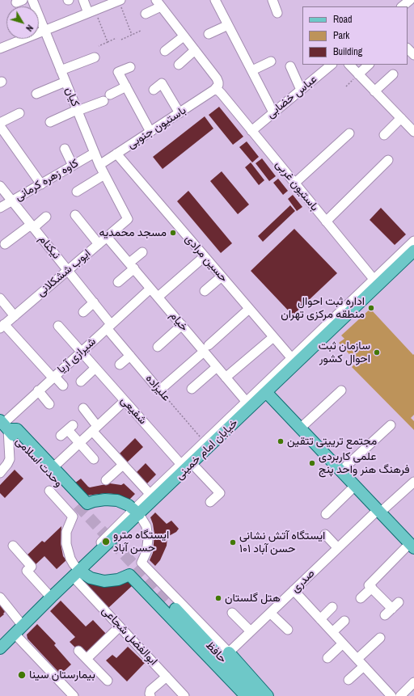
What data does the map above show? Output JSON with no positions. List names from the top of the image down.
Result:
{
  "streets": {
    "main road": ["خیابان امام خمینی", "وحدت اسلامی", "حافظ"],
    "street": [
      "کیان",
      "عباس خضابی",
      "باستیون جنوبی",
      "کاوه زهره کرمانی",
      "باستیون غربی",
      "نیکنام",
      "حسین مرادی",
      "ایوب ششکلانی",
      "خیام",
      "شیرازی آریا",
      "علیزاده",
      "شفیعی",
      "صدری",
      "ابوالفضل شجاعی"
    ]
  },
  "crossings": [
    ["کیان", "باستیون جنوبی"],
    ["کیان", "کاوه زهره کرمانی"],
    ["کیان", "ایوب ششکلانی"],
    ["عباس خضابی", "باستیون غربی"],
    ["باستیون جنوبی", "باستیون غربی"],
    ["باستیون جنوبی", "حسین مرادی"],
    ["کاوه زهره کرمانی", "نیکنام"],
    ["باستیون غربی", "خیابان امام خمینی"],
    ["نیکنام", "ایوب ششکلانی"],
    ["نیکنام", "شیرازی آریا"],
    ["نیکنام", "علیزاده"],
    ["حسین مرادی", "خیابان امام خمینی"],
    ["ایوب ششکلانی", "خیام"],
    ["خیام", "شیرازی آریا"],
    ["خیام", "خیابان امام خمینی"],
    ["شیرازی آریا", "علیزاده"],
    ["شیرازی آریا", "شفیعی"],
    ["شیرازی آریا", "وحدت اسلامی"],
    ["شفیعی", "خیابان امام خمینی"],
    ["خیابان امام خمینی", "ابوالفضل شجاعی"]
  ],
  "places": [
    "مسجد محمدیه",
    "اداره ثبت احوال منطقه مركزی تهران",
    "سازمان ثبت احوال کشور",
    "مجتمع ترییتی تتقین",
    "علمی کاربردی فرهنگ هنر واحد پنج",
    "ایستگاه مترو حسن آباد",
    "ایستگاه آتش نشانی ۱۰۱ حسن آباد",
    "هتل گلستان",
    "بیمارستان سینا"
  ],
  "legend": ["Road", "Park", "Building"],
  "north": "bottom right"
}
